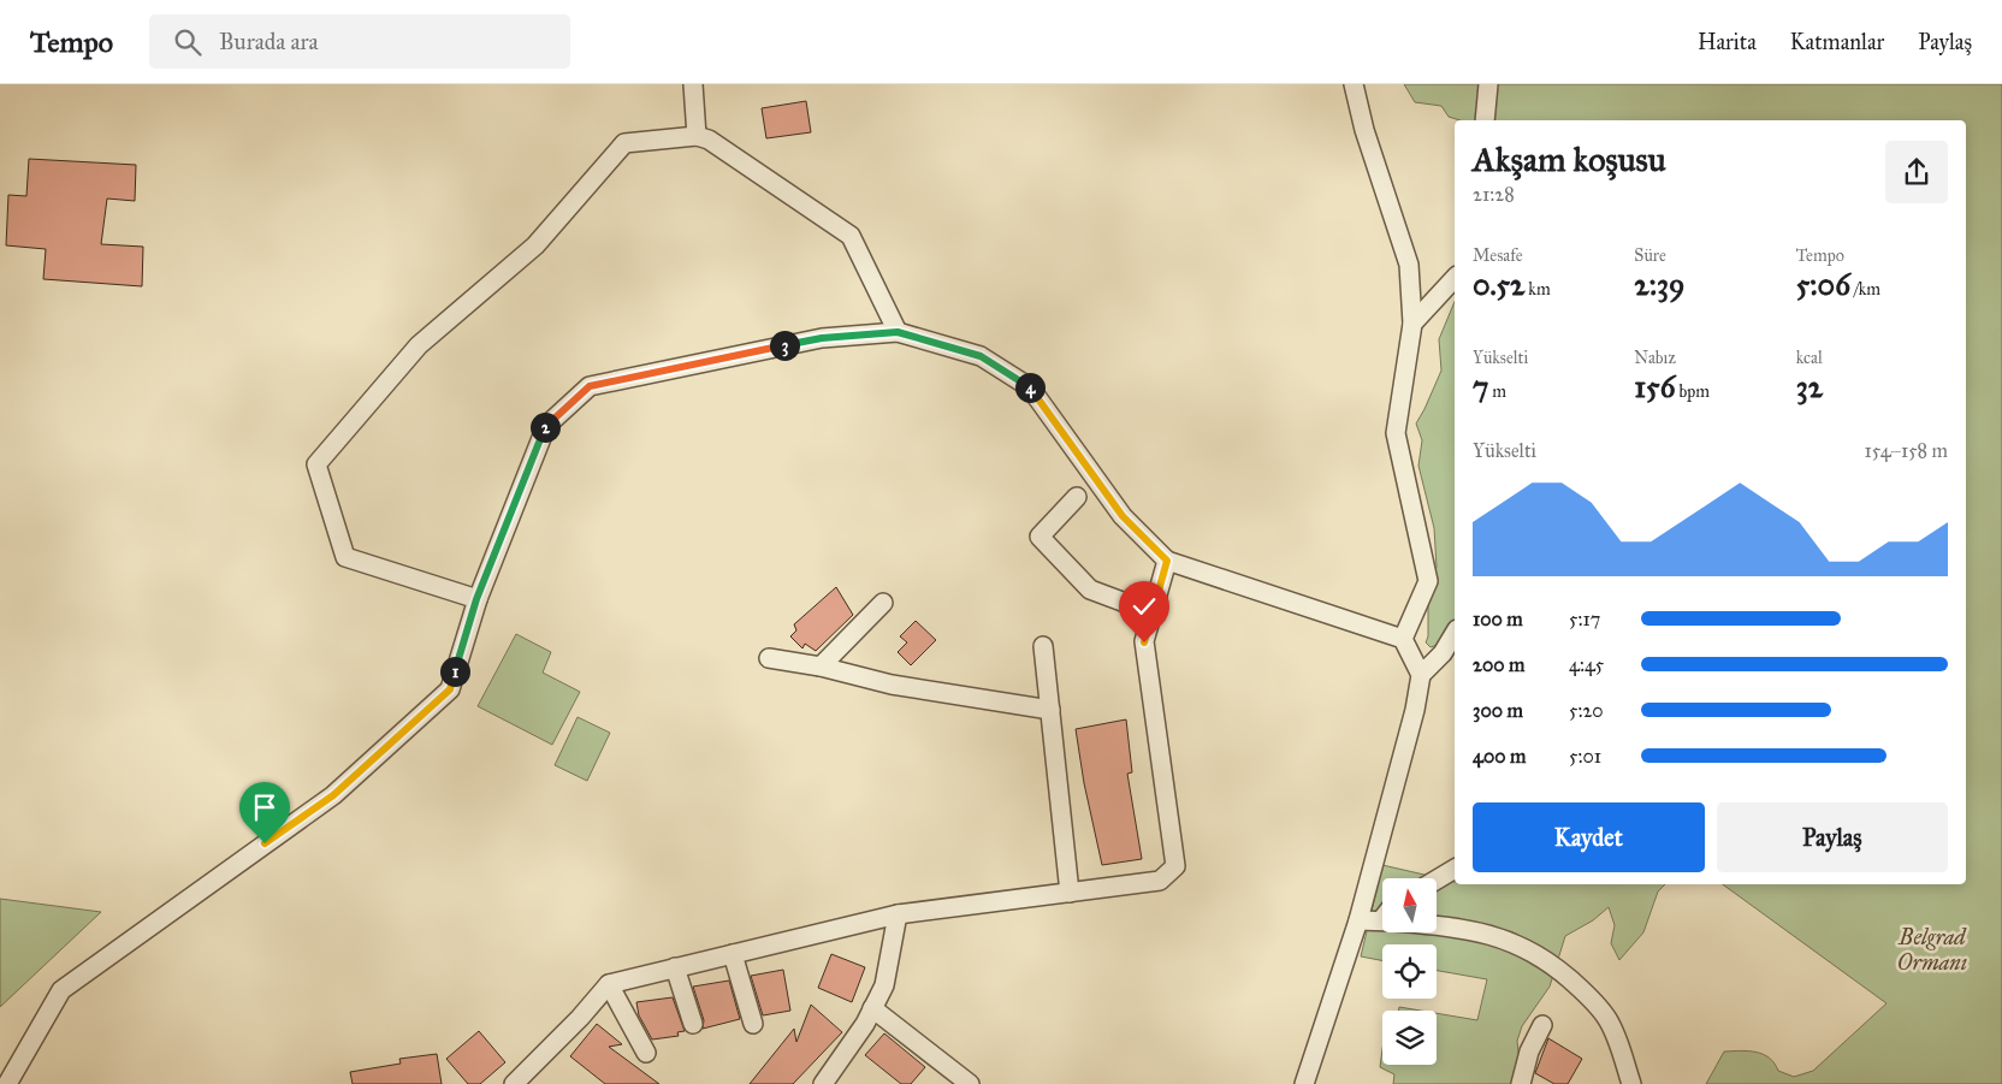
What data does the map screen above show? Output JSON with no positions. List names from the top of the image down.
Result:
{
  "parks": ["Belgrad Ormanı"],
  "north": "top",
  "page": {
    "header": "Tempo",
    "search": "Burada ara",
    "nav": ["Harita", "Katmanlar", "Paylaş"],
    "heading": ["Akşam koşusu", "21:28"],
    "stats": [
      ["Mesafe", "0.52 km"],
      ["Süre", "2:39"],
      ["Tempo", "5:06 /km"],
      ["Yükselti", "7 m"],
      ["Nabız", "156 bpm"],
      ["kcal", "32"]
    ],
    "pins": [
      "3",
      "4",
      "2",
      "1"
    ],
    "chart": ["Yükselti", "154–158 m"],
    "list": [
      {
        "name": "100 m",
        "note": "5:17"
      },
      {
        "name": "200 m",
        "note": "4:45"
      },
      {
        "name": "300 m",
        "note": "5:20"
      },
      {
        "name": "400 m",
        "note": "5:01"
      }
    ],
    "buttons": ["Kaydet", "Paylaş"]
  }
}
